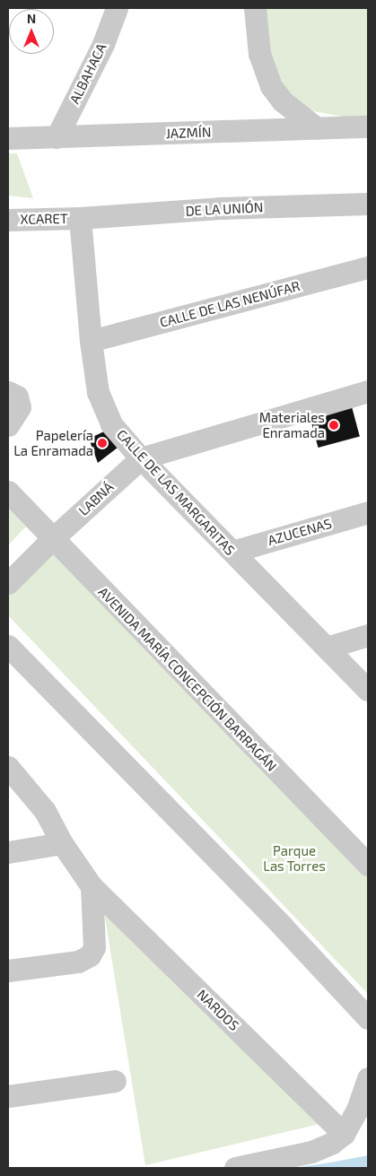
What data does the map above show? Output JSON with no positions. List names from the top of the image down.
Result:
{
  "streets": {
    "street": [
      "ALBAHACA",
      "JAZMÍN",
      "DE LA UNIÓN",
      "XCARET",
      "CALLE DE LAS NENÚFAR",
      "CALLE DE LAS MARGARITAS",
      "LABNÁ",
      "AZUCENAS",
      "AVENIDA MARÍA CONCEPCIÓN BARRAGÁN",
      "NARDOS"
    ]
  },
  "crossings": [
    ["ALBAHACA", "JAZMÍN"],
    ["DE LA UNIÓN", "XCARET"],
    ["DE LA UNIÓN", "CALLE DE LAS MARGARITAS"],
    ["XCARET", "CALLE DE LAS MARGARITAS"],
    ["CALLE DE LAS NENÚFAR", "CALLE DE LAS MARGARITAS"],
    ["CALLE DE LAS MARGARITAS", "LABNÁ"],
    ["CALLE DE LAS MARGARITAS", "AZUCENAS"],
    ["LABNÁ", "AVENIDA MARÍA CONCEPCIÓN BARRAGÁN"]
  ],
  "parks": ["Parque Las Torres"],
  "places": ["Materiales Enramada", "Papelería La Enramada"],
  "north": "top"
}
